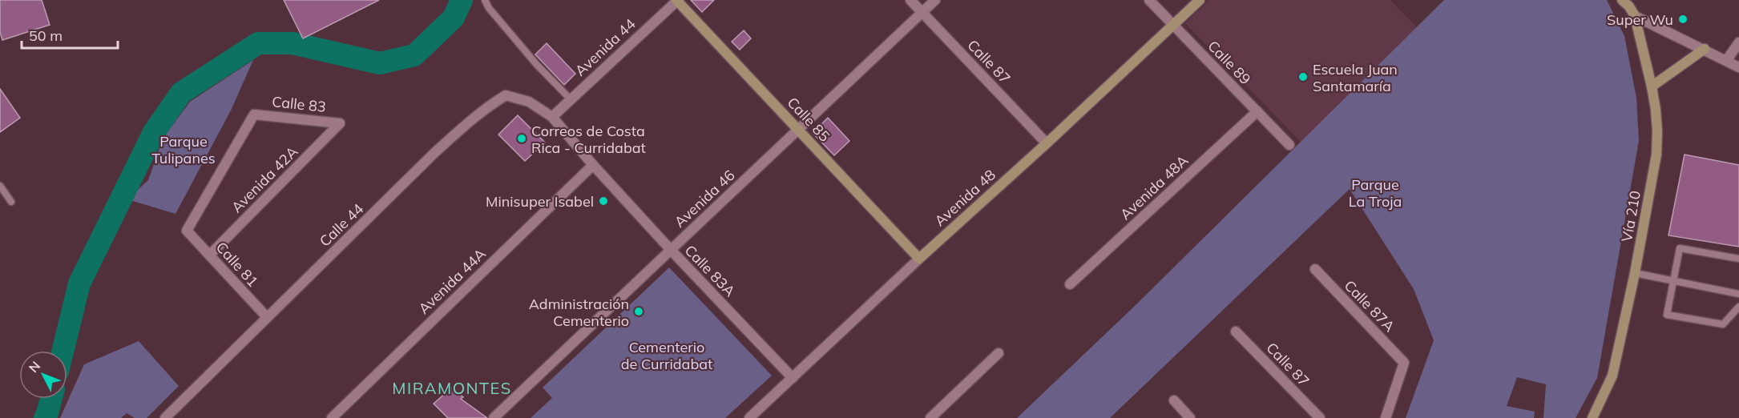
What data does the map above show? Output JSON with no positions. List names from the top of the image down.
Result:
{
  "streets": {
    "main road": ["Calle 85", "Avenida 48", "Vía 210"],
    "street": [
      "Avenida 44",
      "Calle 87",
      "Calle 89",
      "Calle 83",
      "Avenida 42A",
      "Avenida 48A",
      "Avenida 46",
      "Calle 44",
      "Calle 81",
      "Calle 83A",
      "Avenida 44A",
      "Calle 87A"
    ]
  },
  "crossings": [
    ["Avenida 44", "Calle 85"],
    ["Avenida 44", "Calle 44"],
    ["Avenida 44", "Calle 83A"],
    ["Calle 87", "Avenida 48"],
    ["Calle 87", "Avenida 46"],
    ["Calle 89", "Avenida 48A"],
    ["Calle 89", "Avenida 48"],
    ["Calle 83", "Avenida 42A"],
    ["Calle 83", "Calle 81"],
    ["Calle 85", "Avenida 48"],
    ["Calle 85", "Avenida 46"],
    ["Avenida 42A", "Calle 81"],
    ["Avenida 48", "Calle 83A"],
    ["Avenida 46", "Calle 83A"],
    ["Calle 44", "Calle 81"],
    ["Calle 44", "Calle 83A"],
    ["Calle 83A", "Avenida 44A"]
  ],
  "districts": ["MIRAMONTES"],
  "parks": ["Parque Tulipanes", "Parque La Troja", "Cementerio de Curridabat"],
  "places": [
    "Super Wu",
    "Escuela Juan Santamaría",
    "Correos de Costa Rica - Curridabat",
    "Minisuper Isabel",
    "Administración Cementerio"
  ],
  "scale_bar": "50 m",
  "north": "top left"
}
